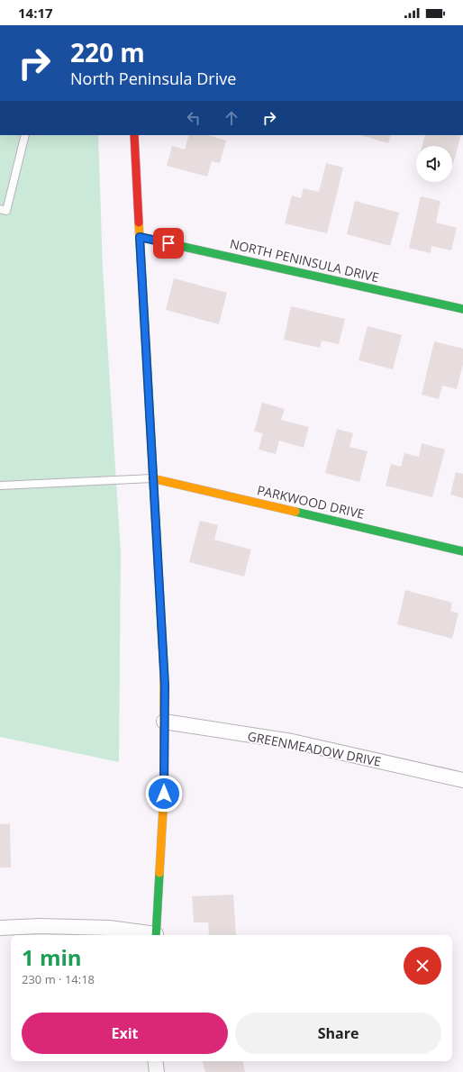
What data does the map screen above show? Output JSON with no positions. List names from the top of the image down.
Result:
{
  "streets": {
    "street": ["NORTH PENINSULA DRIVE", "PARKWOOD DRIVE", "GREENMEADOW DRIVE"]
  },
  "page": {
    "status": "14:17",
    "turn": ["220 m", "North Peninsula Drive"],
    "heading": ["1 min", "230 m · 14:18"],
    "buttons": ["Exit", "Share"]
  }
}
